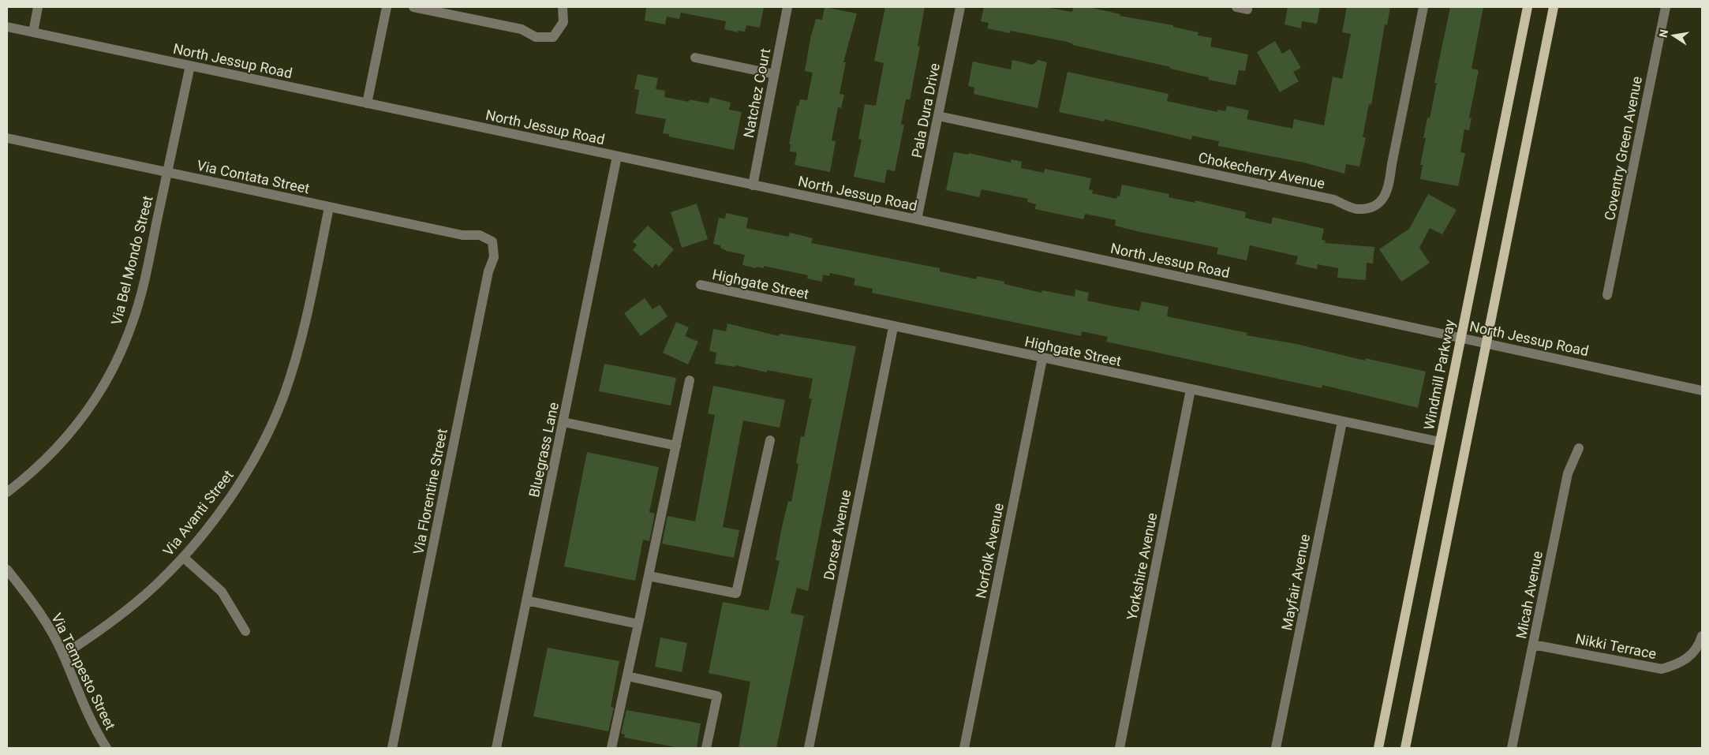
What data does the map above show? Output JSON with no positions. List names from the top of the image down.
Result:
{
  "streets": {
    "main road": ["Windmill Parkway"],
    "street": [
      "North Jessup Road",
      "Natchez Court",
      "Pala Dura Drive",
      "Coventry Green Avenue",
      "Chokecherry Avenue",
      "Via Contata Street",
      "Via Bel Mondo Street",
      "Highgate Street",
      "Bluegrass Lane",
      "Via Florentine Street",
      "Via Avanti Street",
      "Dorset Avenue",
      "Norfolk Avenue",
      "Yorkshire Avenue",
      "Mayfair Avenue",
      "Micah Avenue",
      "Nikki Terrace",
      "Via Tempesto Street"
    ]
  },
  "crossings": [
    ["North Jessup Road", "Natchez Court"],
    ["North Jessup Road", "Pala Dura Drive"],
    ["North Jessup Road", "Via Bel Mondo Street"],
    ["North Jessup Road", "Windmill Parkway"],
    ["North Jessup Road", "Bluegrass Lane"],
    ["Pala Dura Drive", "Chokecherry Avenue"],
    ["Via Contata Street", "Via Bel Mondo Street"],
    ["Via Contata Street", "Via Florentine Street"],
    ["Via Contata Street", "Via Avanti Street"],
    ["Highgate Street", "Windmill Parkway"],
    ["Highgate Street", "Dorset Avenue"],
    ["Highgate Street", "Norfolk Avenue"],
    ["Highgate Street", "Yorkshire Avenue"],
    ["Highgate Street", "Mayfair Avenue"],
    ["Via Avanti Street", "Via Tempesto Street"],
    ["Micah Avenue", "Nikki Terrace"]
  ],
  "north": "left"
}
